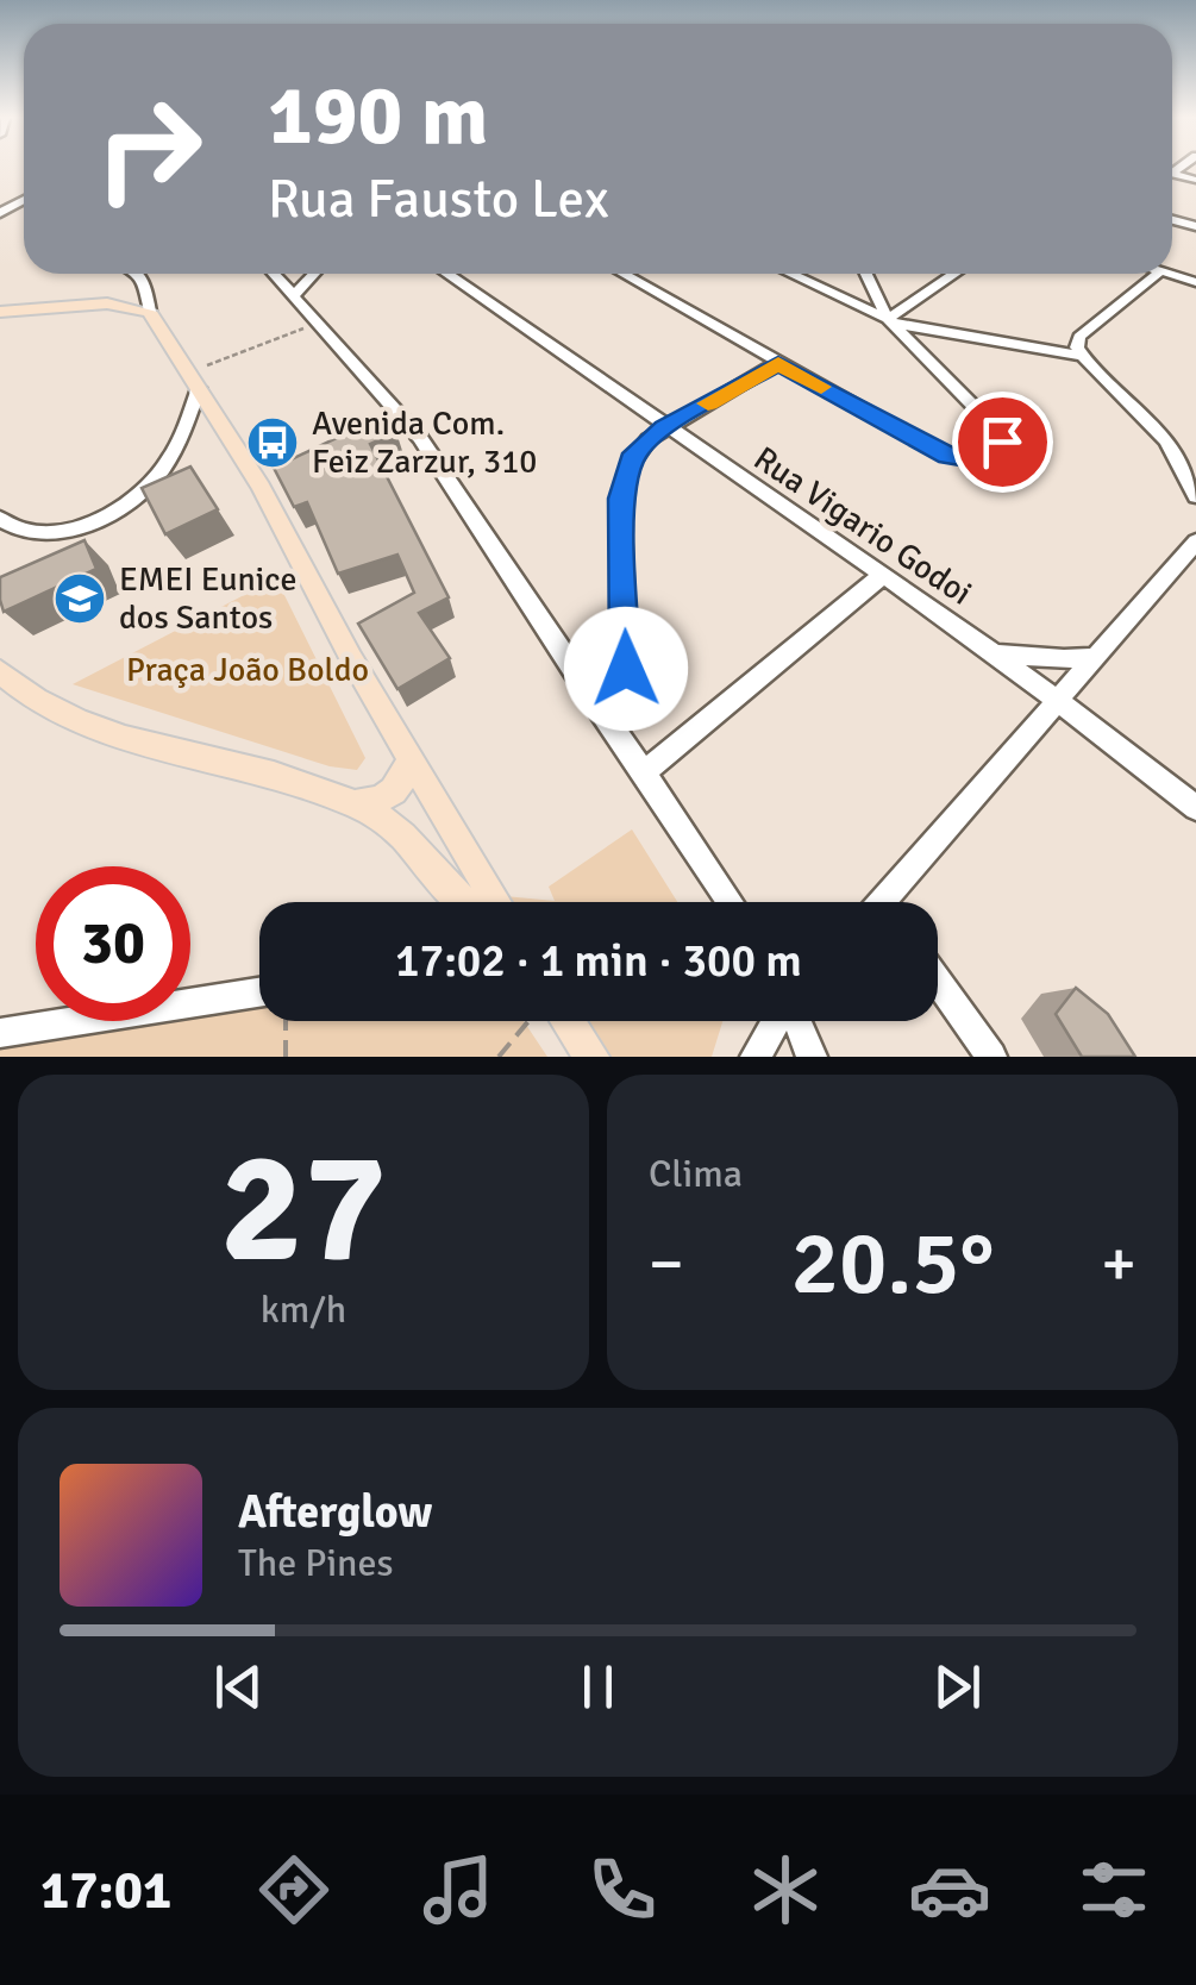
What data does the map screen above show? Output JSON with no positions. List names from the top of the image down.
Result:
{
  "streets": {
    "street": ["Rua Vigario Godoi"]
  },
  "parks": ["Praça João Boldo"],
  "places": {
    "bus stop": ["Avenida Com. Feiz Zarzur, 310"],
    "school or university": ["EMEI Eunice dos Santos"]
  },
  "page": {
    "turn": ["190 m", "Rua Fausto Lex"],
    "limit": "30",
    "trip": "17:02 · 1 min · 300 m",
    "tile": [
      ["27", "km/h"],
      "Clima"
    ],
    "heat": ["−", "20.5°", "+"],
    "song": ["Afterglow", "The Pines"],
    "tabs": "17:01"
  }
}
